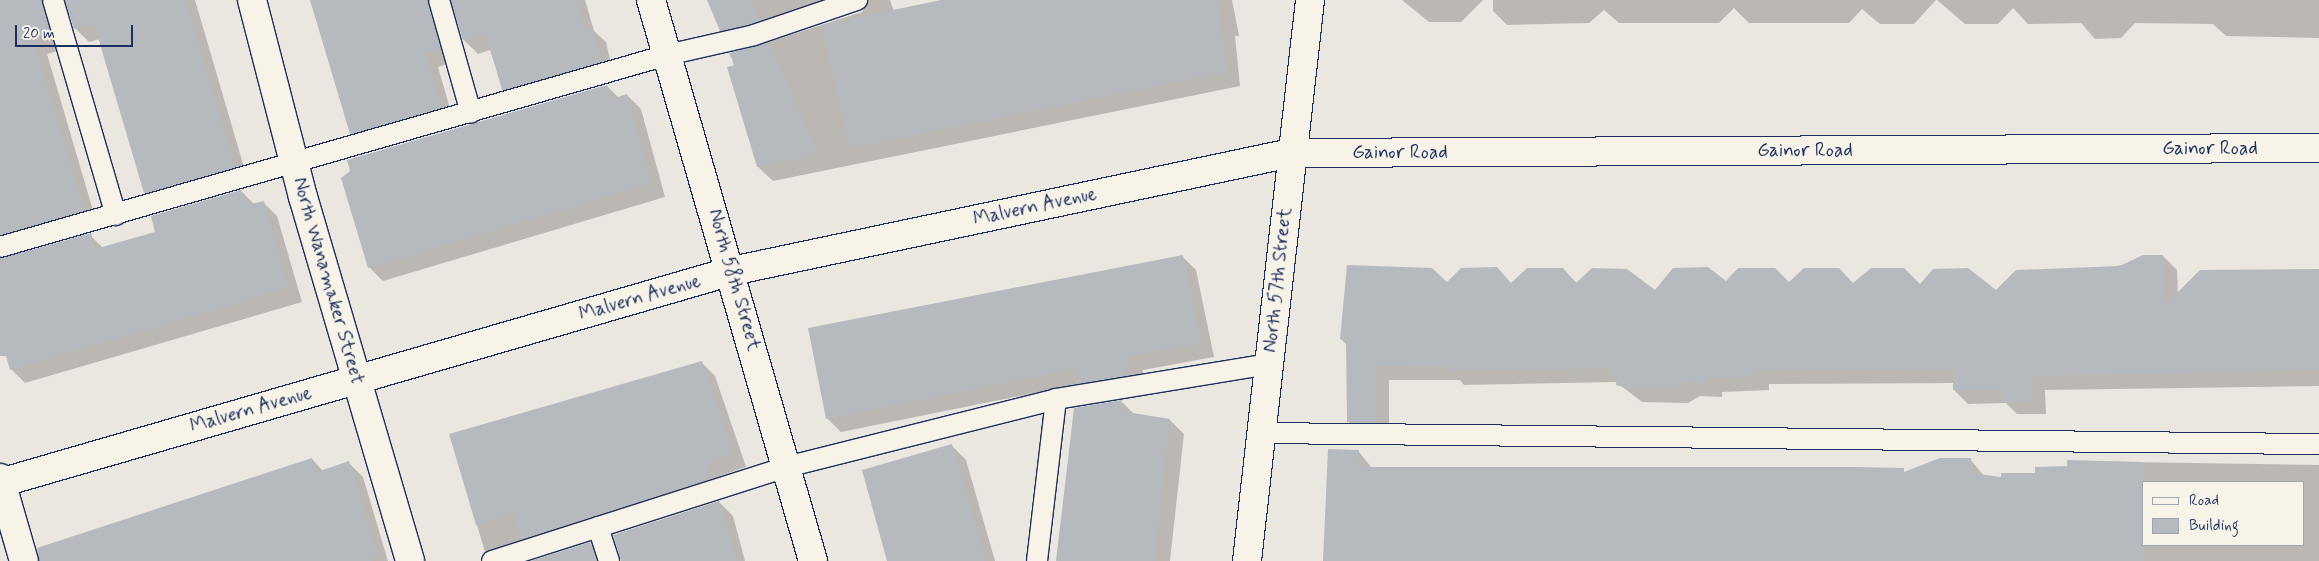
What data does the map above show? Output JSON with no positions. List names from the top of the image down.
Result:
{
  "streets": {
    "street": [
      "Gainor Road",
      "Malvern Avenue",
      "North 58th Street",
      "North 57th Street",
      "North Wanamaker Street"
    ]
  },
  "crossings": [
    ["Gainor Road", "Malvern Avenue"],
    ["Gainor Road", "North 57th Street"],
    ["Malvern Avenue", "North 58th Street"],
    ["Malvern Avenue", "North 57th Street"],
    ["Malvern Avenue", "North Wanamaker Street"]
  ],
  "legend": ["Road", "Building"],
  "scale_bar": "20 m"
}
